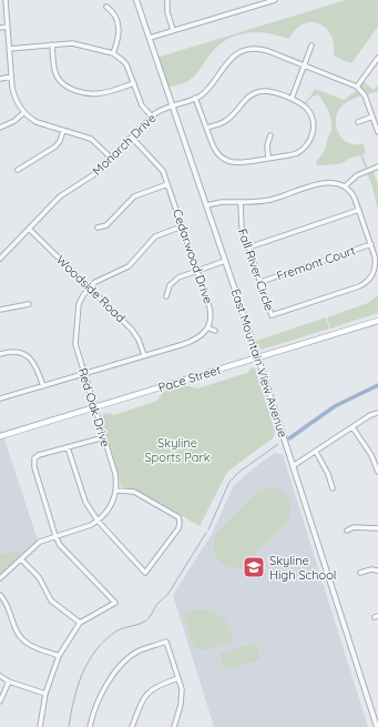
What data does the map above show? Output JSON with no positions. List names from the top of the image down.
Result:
{
  "streets": {
    "main road": ["Pace Street"],
    "street": [
      "Monarch Drive",
      "Cedarwood Drive",
      "Fremont Court",
      "Fall River Circle",
      "Woodside Road",
      "East Mountain View Avenue",
      "Red Oak Drive"
    ]
  },
  "crossings": [
    ["Monarch Drive", "Cedarwood Drive"],
    ["Monarch Drive", "Woodside Road"],
    ["Monarch Drive", "East Mountain View Avenue"],
    ["Cedarwood Drive", "Red Oak Drive"],
    ["Fremont Court", "Fall River Circle"],
    ["Woodside Road", "Red Oak Drive"],
    ["East Mountain View Avenue", "Pace Street"],
    ["Pace Street", "Red Oak Drive"]
  ],
  "parks": ["Skyline Sports Park"],
  "places": {
    "school or university": ["Skyline High School"]
  }
}
